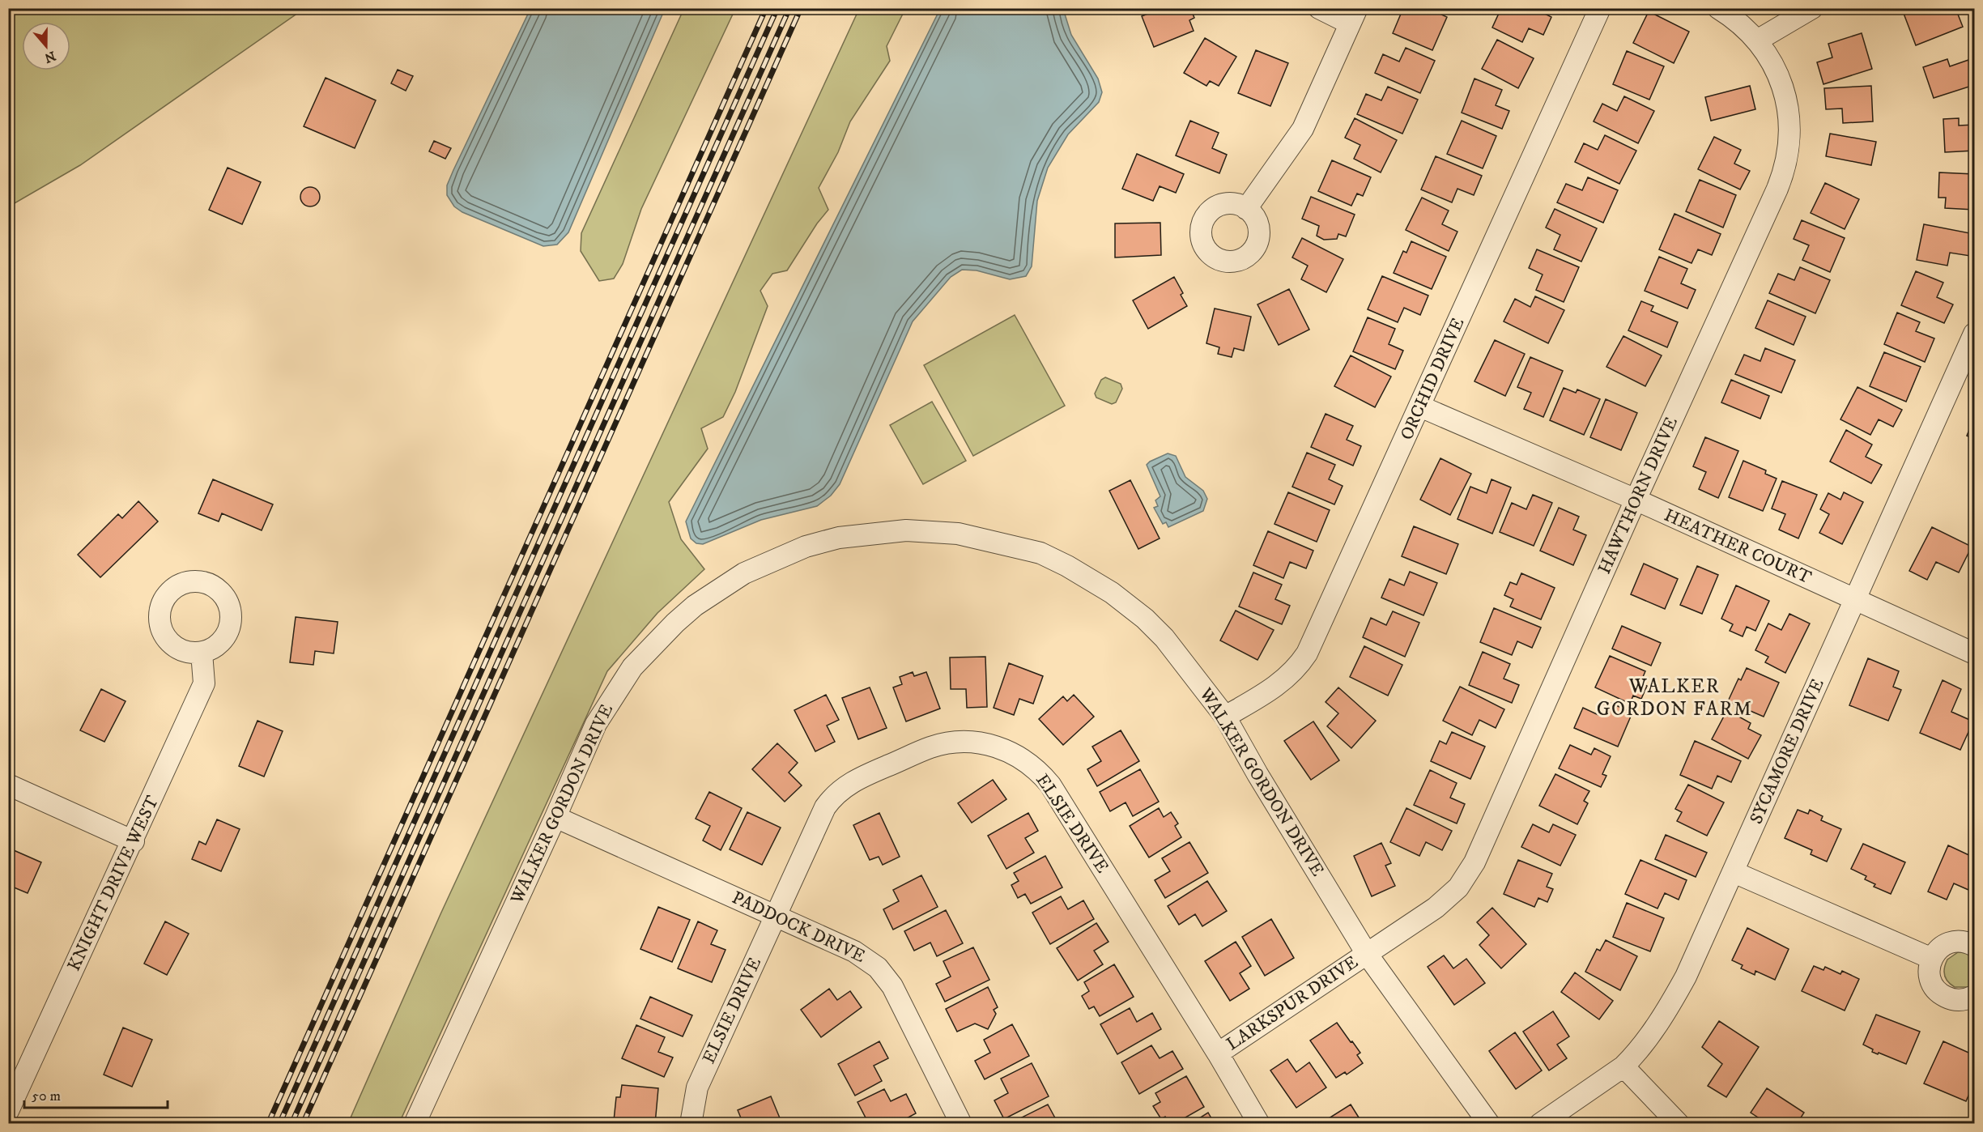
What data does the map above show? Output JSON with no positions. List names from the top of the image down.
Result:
{
  "streets": {
    "street": [
      "ORCHID DRIVE",
      "HAWTHORN DRIVE",
      "HEATHER COURT",
      "SYCAMORE DRIVE",
      "WALKER GORDON DRIVE",
      "ELSIE DRIVE",
      "KNIGHT DRIVE WEST",
      "PADDOCK DRIVE",
      "LARKSPUR DRIVE"
    ]
  },
  "crossings": [
    ["ORCHID DRIVE", "HEATHER COURT"],
    ["ORCHID DRIVE", "WALKER GORDON DRIVE"],
    ["HAWTHORN DRIVE", "HEATHER COURT"],
    ["HAWTHORN DRIVE", "WALKER GORDON DRIVE"],
    ["HAWTHORN DRIVE", "LARKSPUR DRIVE"],
    ["HEATHER COURT", "SYCAMORE DRIVE"],
    ["WALKER GORDON DRIVE", "PADDOCK DRIVE"],
    ["WALKER GORDON DRIVE", "LARKSPUR DRIVE"],
    ["ELSIE DRIVE", "PADDOCK DRIVE"],
    ["ELSIE DRIVE", "LARKSPUR DRIVE"]
  ],
  "districts": ["WALKER GORDON FARM"],
  "scale_bar": "50 m",
  "north": "bottom"
}
